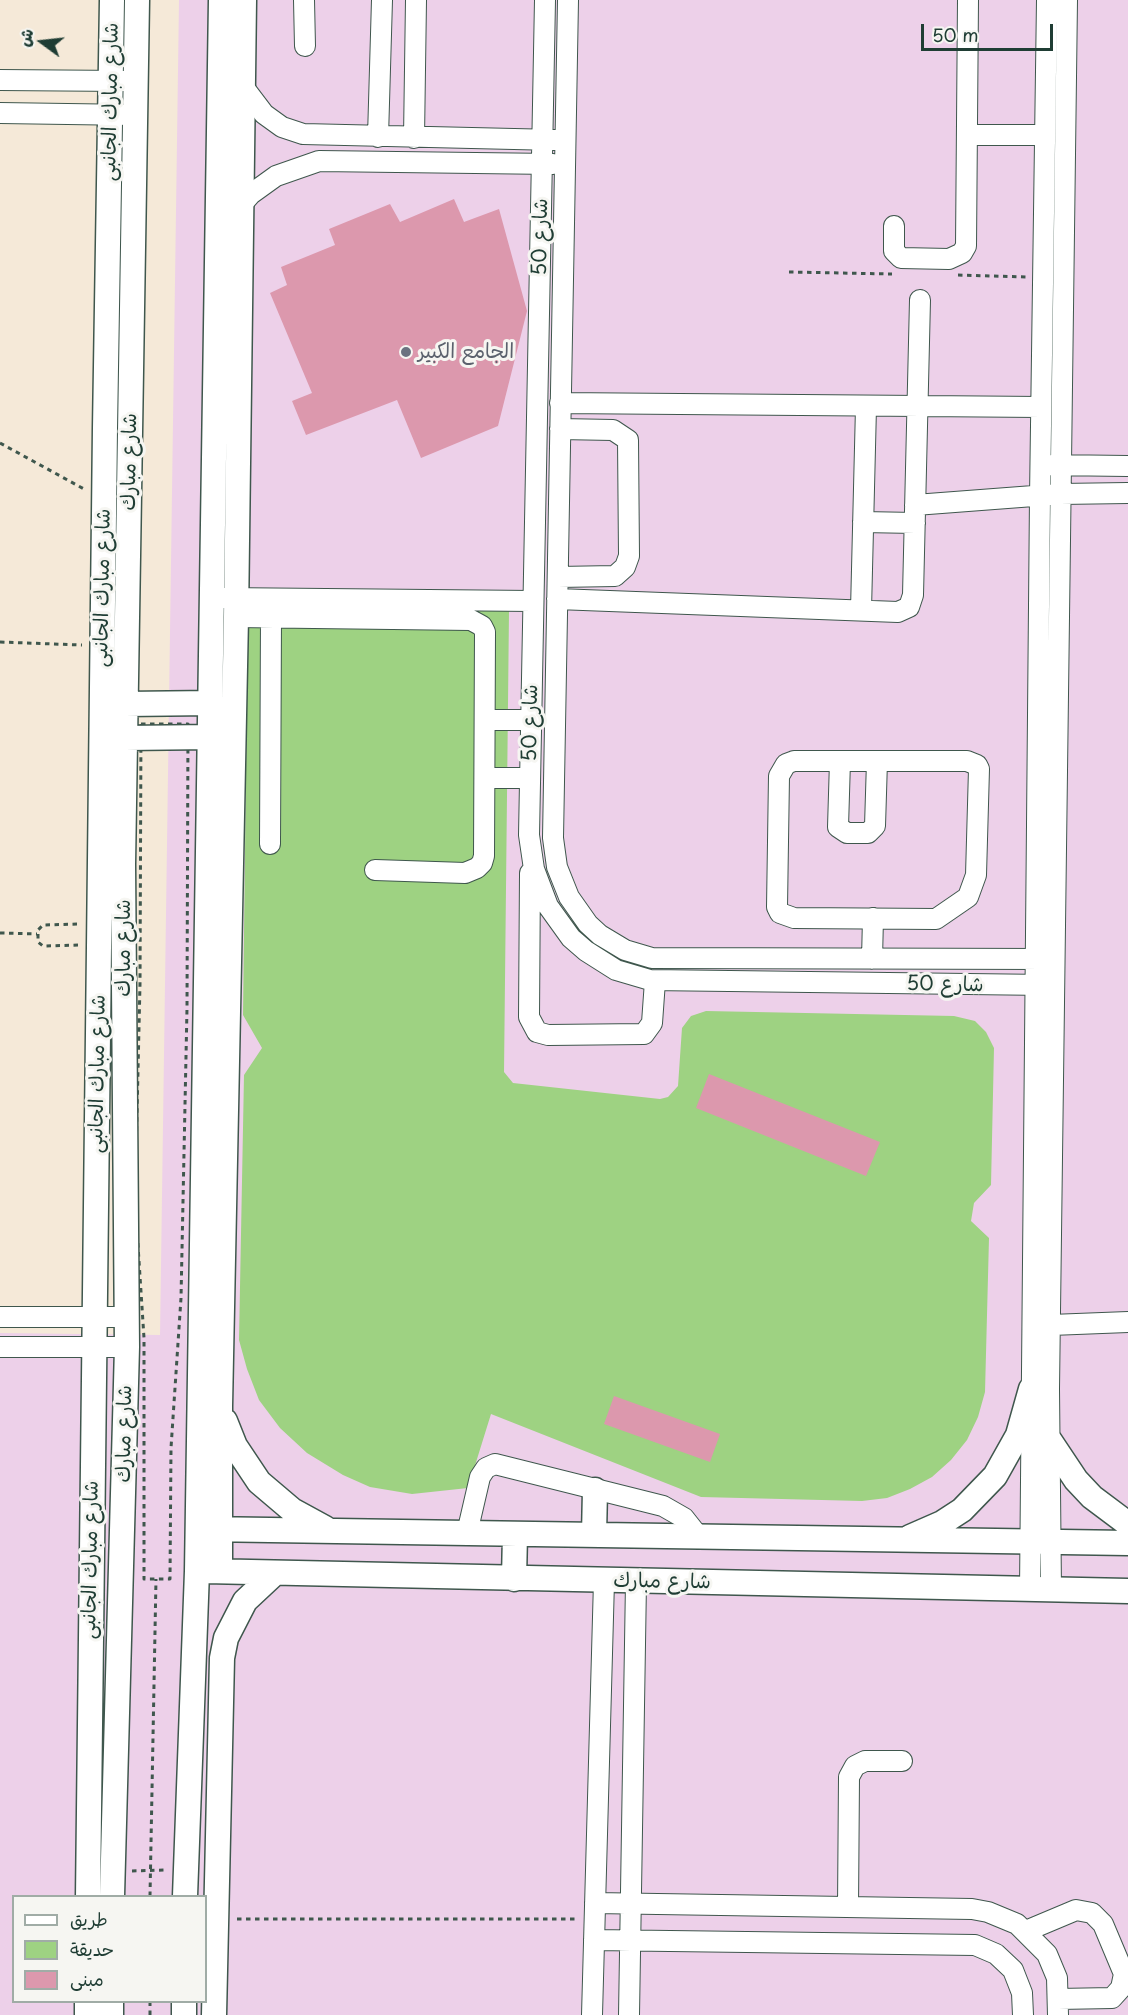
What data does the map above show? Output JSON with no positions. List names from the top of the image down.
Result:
{
  "streets": {
    "main road": ["شارع مبارك الجانبى", "شارع مبارك"],
    "street": ["شارع 50"]
  },
  "places": ["الجامع الكبير"],
  "legend": ["طريق", "حديقة", "مبنى"],
  "scale_bar": "50 m",
  "north": "left"
}
